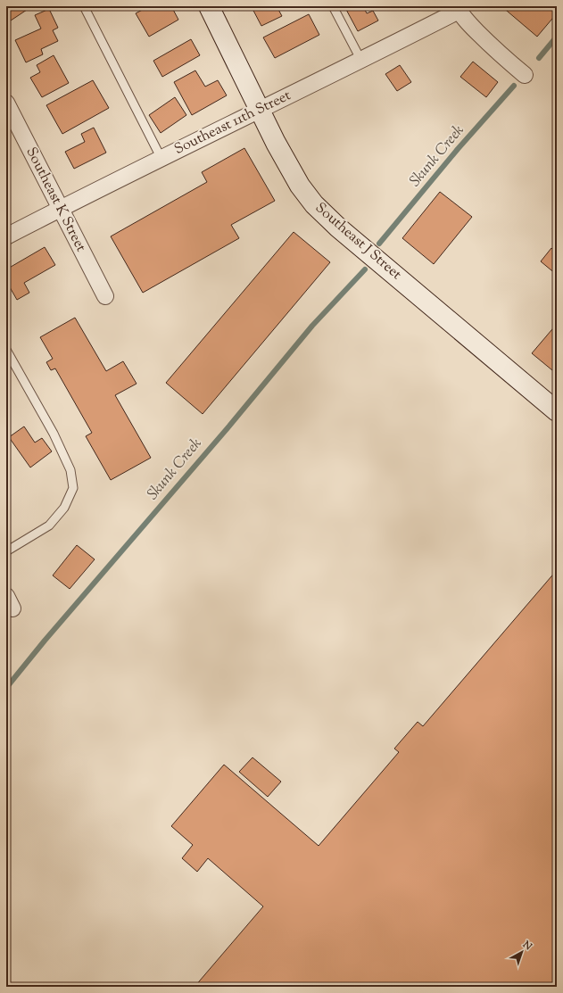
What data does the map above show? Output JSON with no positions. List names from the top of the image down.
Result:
{
  "streets": {
    "street": ["Southeast 11th Street", "Southeast K Street", "Southeast J Street"]
  },
  "crossings": [
    ["Southeast 11th Street", "Southeast K Street"],
    ["Southeast 11th Street", "Southeast J Street"]
  ],
  "water": ["Skunk Creek"],
  "north": "top right"
}
